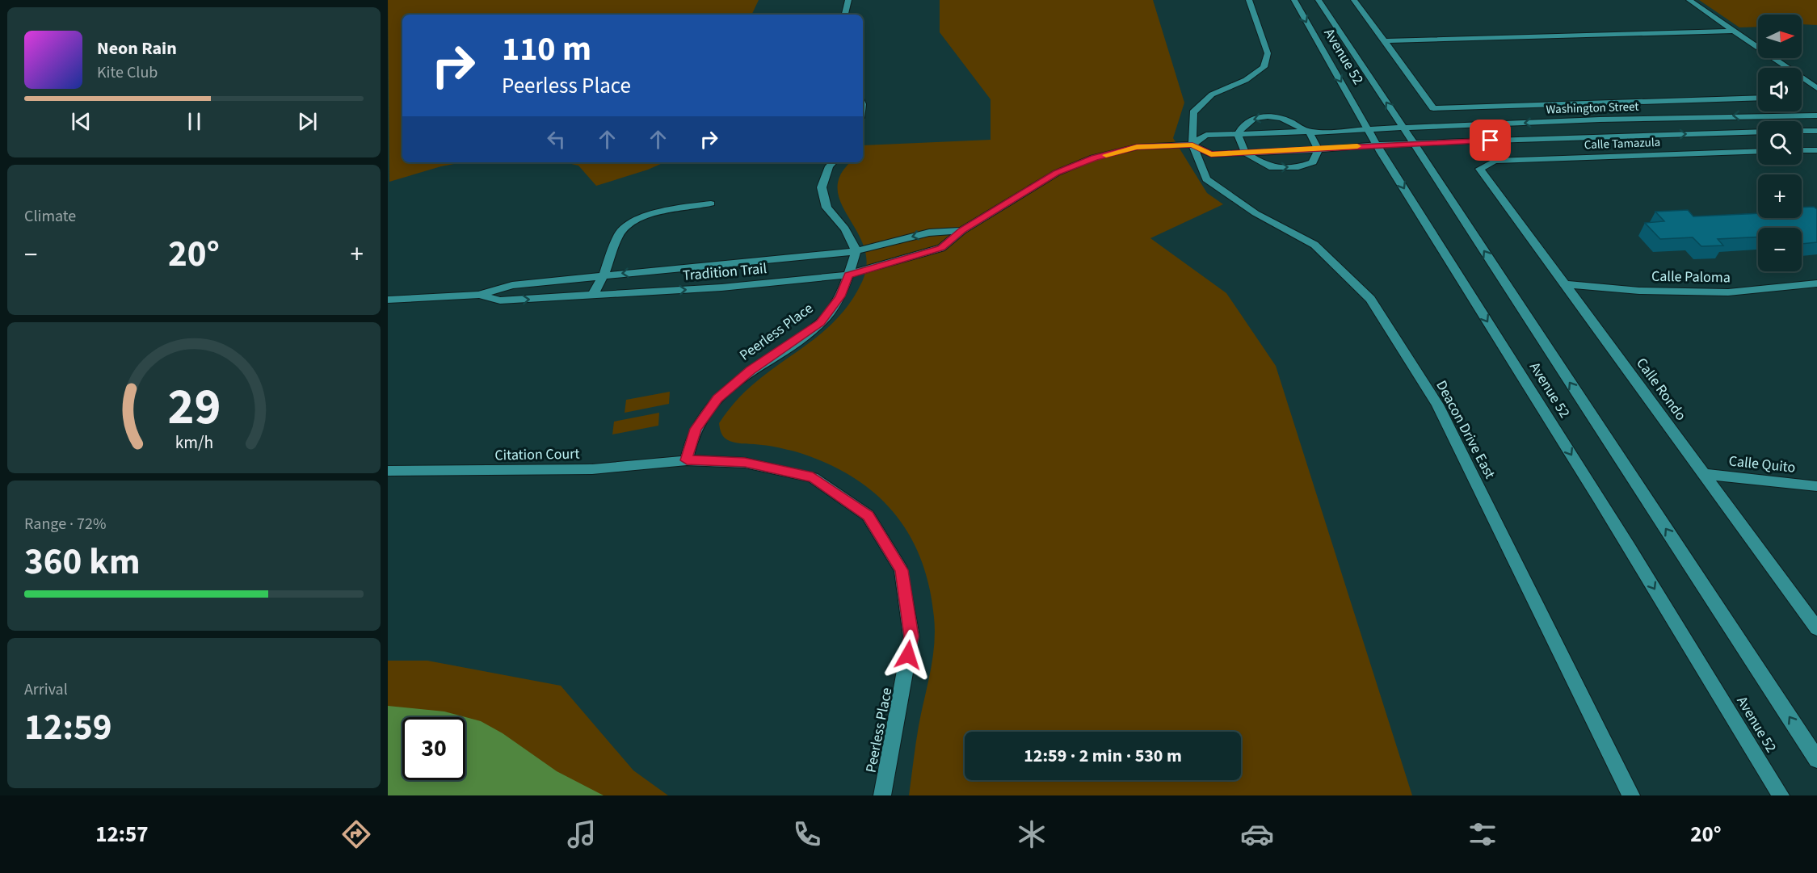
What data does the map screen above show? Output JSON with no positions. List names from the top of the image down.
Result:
{
  "streets": {
    "street": [
      "Avenue 52",
      "Washington Street",
      "Calle Tamazula",
      "Tradition Trail",
      "Calle Paloma",
      "Peerless Place",
      "Calle Rondo",
      "Deacon Drive East",
      "Citation Court",
      "Calle Quito"
    ]
  },
  "crossings": [
    ["Avenue 52", "Washington Street"],
    ["Avenue 52", "Tradition Trail"],
    ["Washington Street", "Tradition Trail"],
    ["Calle Tamazula", "Calle Rondo"],
    ["Tradition Trail", "Peerless Place"],
    ["Tradition Trail", "Deacon Drive East"],
    ["Calle Paloma", "Calle Rondo"],
    ["Peerless Place", "Citation Court"],
    ["Calle Rondo", "Calle Quito"]
  ],
  "north": "right",
  "page": {
    "map_buttons": ["+", "−"],
    "turn": ["110 m", "Peerless Place"],
    "song": ["Neon Rain", "Kite Club"],
    "tile": [
      "Climate",
      ["Range · 72%", "360 km"],
      ["Arrival", "12:59"]
    ],
    "heat": ["−", "20°", "+"],
    "limit": "30",
    "trip": "12:59 · 2 min · 530 m",
    "tabs": ["12:57", "20°"],
    "gauge": ["29", "km/h"]
  }
}
